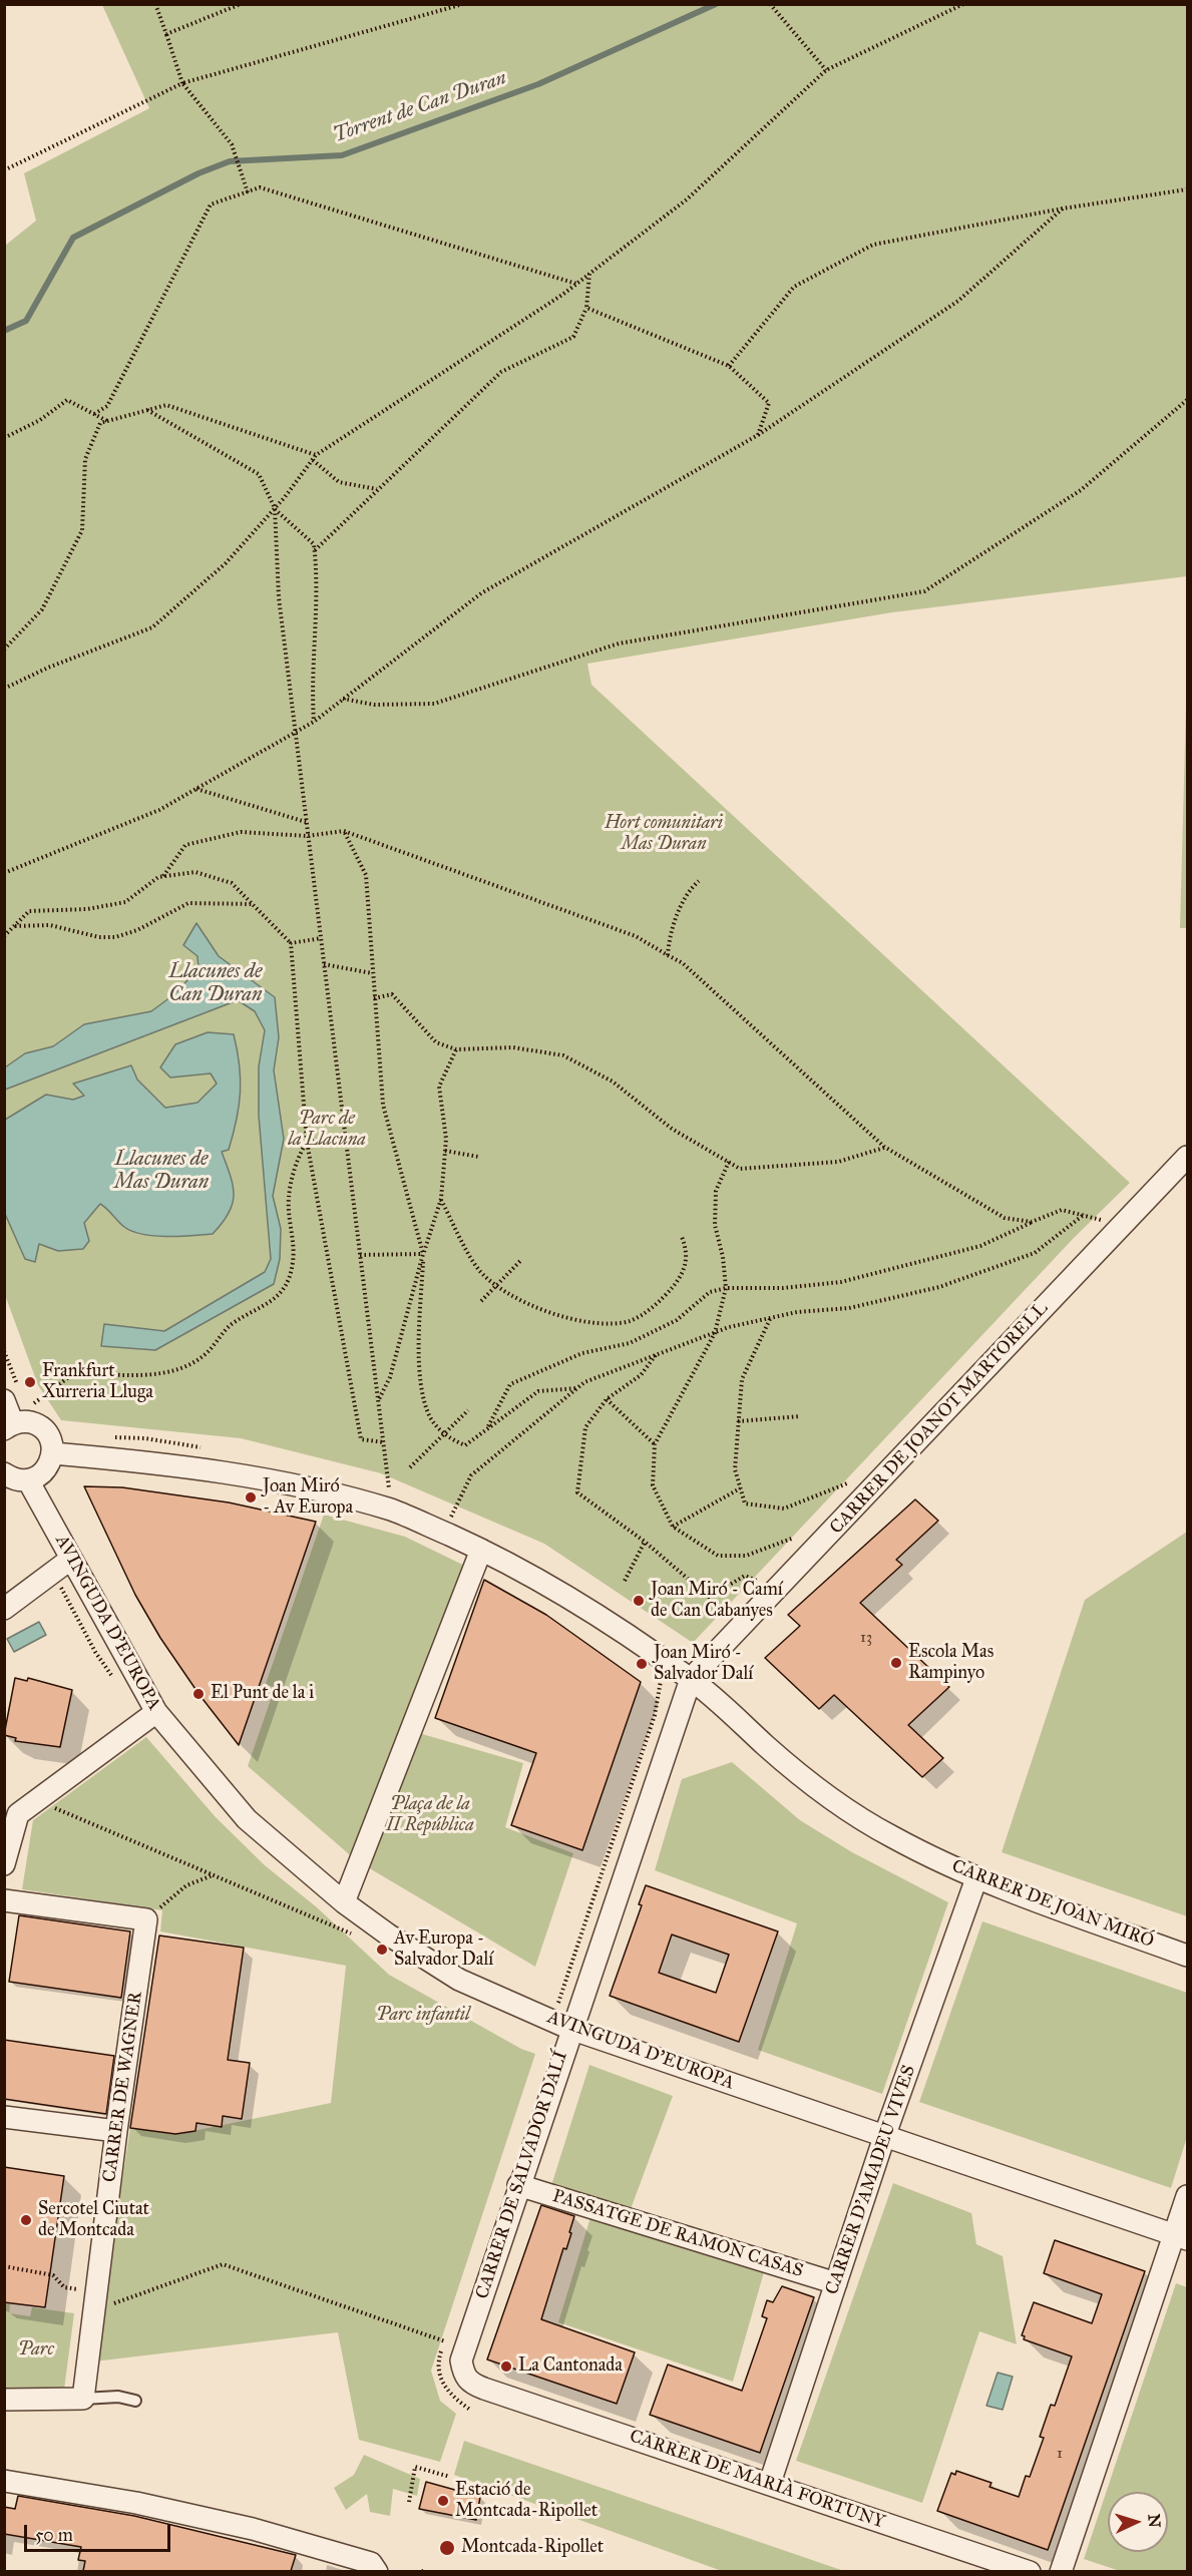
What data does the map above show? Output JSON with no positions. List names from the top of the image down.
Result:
{
  "streets": {
    "street": [
      "CARRER DE JOANOT MARTORELL",
      "AVINGUDA D'EUROPA",
      "CARRER DE JOAN MIRÓ",
      "CARRER DE WAGNER",
      "CARRER DE SALVADOR DALÍ",
      "CARRER D'AMADEU VIVES",
      "PASSATGE DE RAMON CASAS",
      "CARRER DE MARIÀ FORTUNY"
    ]
  },
  "crossings": [
    ["CARRER DE JOANOT MARTORELL", "CARRER DE JOAN MIRÓ"],
    ["CARRER DE JOANOT MARTORELL", "CARRER DE SALVADOR DALÍ"],
    ["AVINGUDA D'EUROPA", "CARRER DE SALVADOR DALÍ"],
    ["AVINGUDA D'EUROPA", "CARRER D'AMADEU VIVES"],
    ["CARRER DE JOAN MIRÓ", "CARRER DE SALVADOR DALÍ"],
    ["CARRER DE JOAN MIRÓ", "CARRER D'AMADEU VIVES"],
    ["CARRER DE SALVADOR DALÍ", "PASSATGE DE RAMON CASAS"],
    ["CARRER DE SALVADOR DALÍ", "CARRER DE MARIÀ FORTUNY"],
    ["CARRER D'AMADEU VIVES", "PASSATGE DE RAMON CASAS"],
    ["CARRER D'AMADEU VIVES", "CARRER DE MARIÀ FORTUNY"]
  ],
  "water": ["Torrent de Can Duran", "Llacunes de Can Duran", "Llacunes de Mas Duran"],
  "parks": [
    "Hort comunitari Mas Duran",
    "Parc de la Llacuna",
    "Plaça de la II República",
    "Parc infantil",
    "Parc"
  ],
  "places": [
    "Frankfurt Xurreria Lluga",
    "Joan Miró - Av Europa",
    "Joan Miró - Camí de Can Cabanyes",
    "Escola Mas Rampinyo",
    "Joan Miró - Salvador Dalí",
    "El Punt de la i",
    "Av Europa - Salvador Dalí",
    "Sercotel Ciutat de Montcada",
    "La Cantonada",
    "Estació de Montcada-Ripollet",
    "Montcada-Ripollet"
  ],
  "house_numbers": ["13", "1"],
  "scale_bar": "50 m",
  "north": "right"
}
